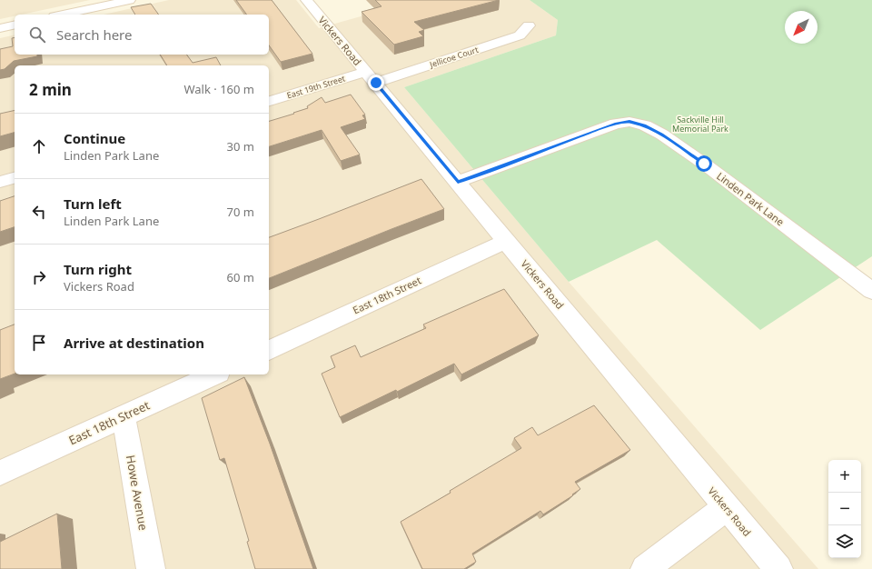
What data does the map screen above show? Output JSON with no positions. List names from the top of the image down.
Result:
{
  "streets": {
    "street": [
      "Vickers Road",
      "Jellicoe Court",
      "East 19th Street",
      "Linden Park Lane",
      "East 18th Street",
      "Howe Avenue"
    ]
  },
  "crossings": [
    ["Vickers Road", "Jellicoe Court"],
    ["Vickers Road", "East 19th Street"],
    ["Vickers Road", "Linden Park Lane"],
    ["Vickers Road", "East 18th Street"],
    ["Jellicoe Court", "East 19th Street"],
    ["East 18th Street", "Howe Avenue"]
  ],
  "parks": ["Sackville Hill Memorial Park"],
  "north": "bottom left",
  "page": {
    "search": "Search here",
    "heading": ["2 min", "Walk · 160 m"],
    "list": [
      ["Continue", "Linden Park Lane", "30 m"],
      ["Turn left", "Linden Park Lane", "70 m"],
      ["Turn right", "Vickers Road", "60 m"],
      "Arrive at destination"
    ],
    "map_buttons": ["+", "−"]
  }
}
